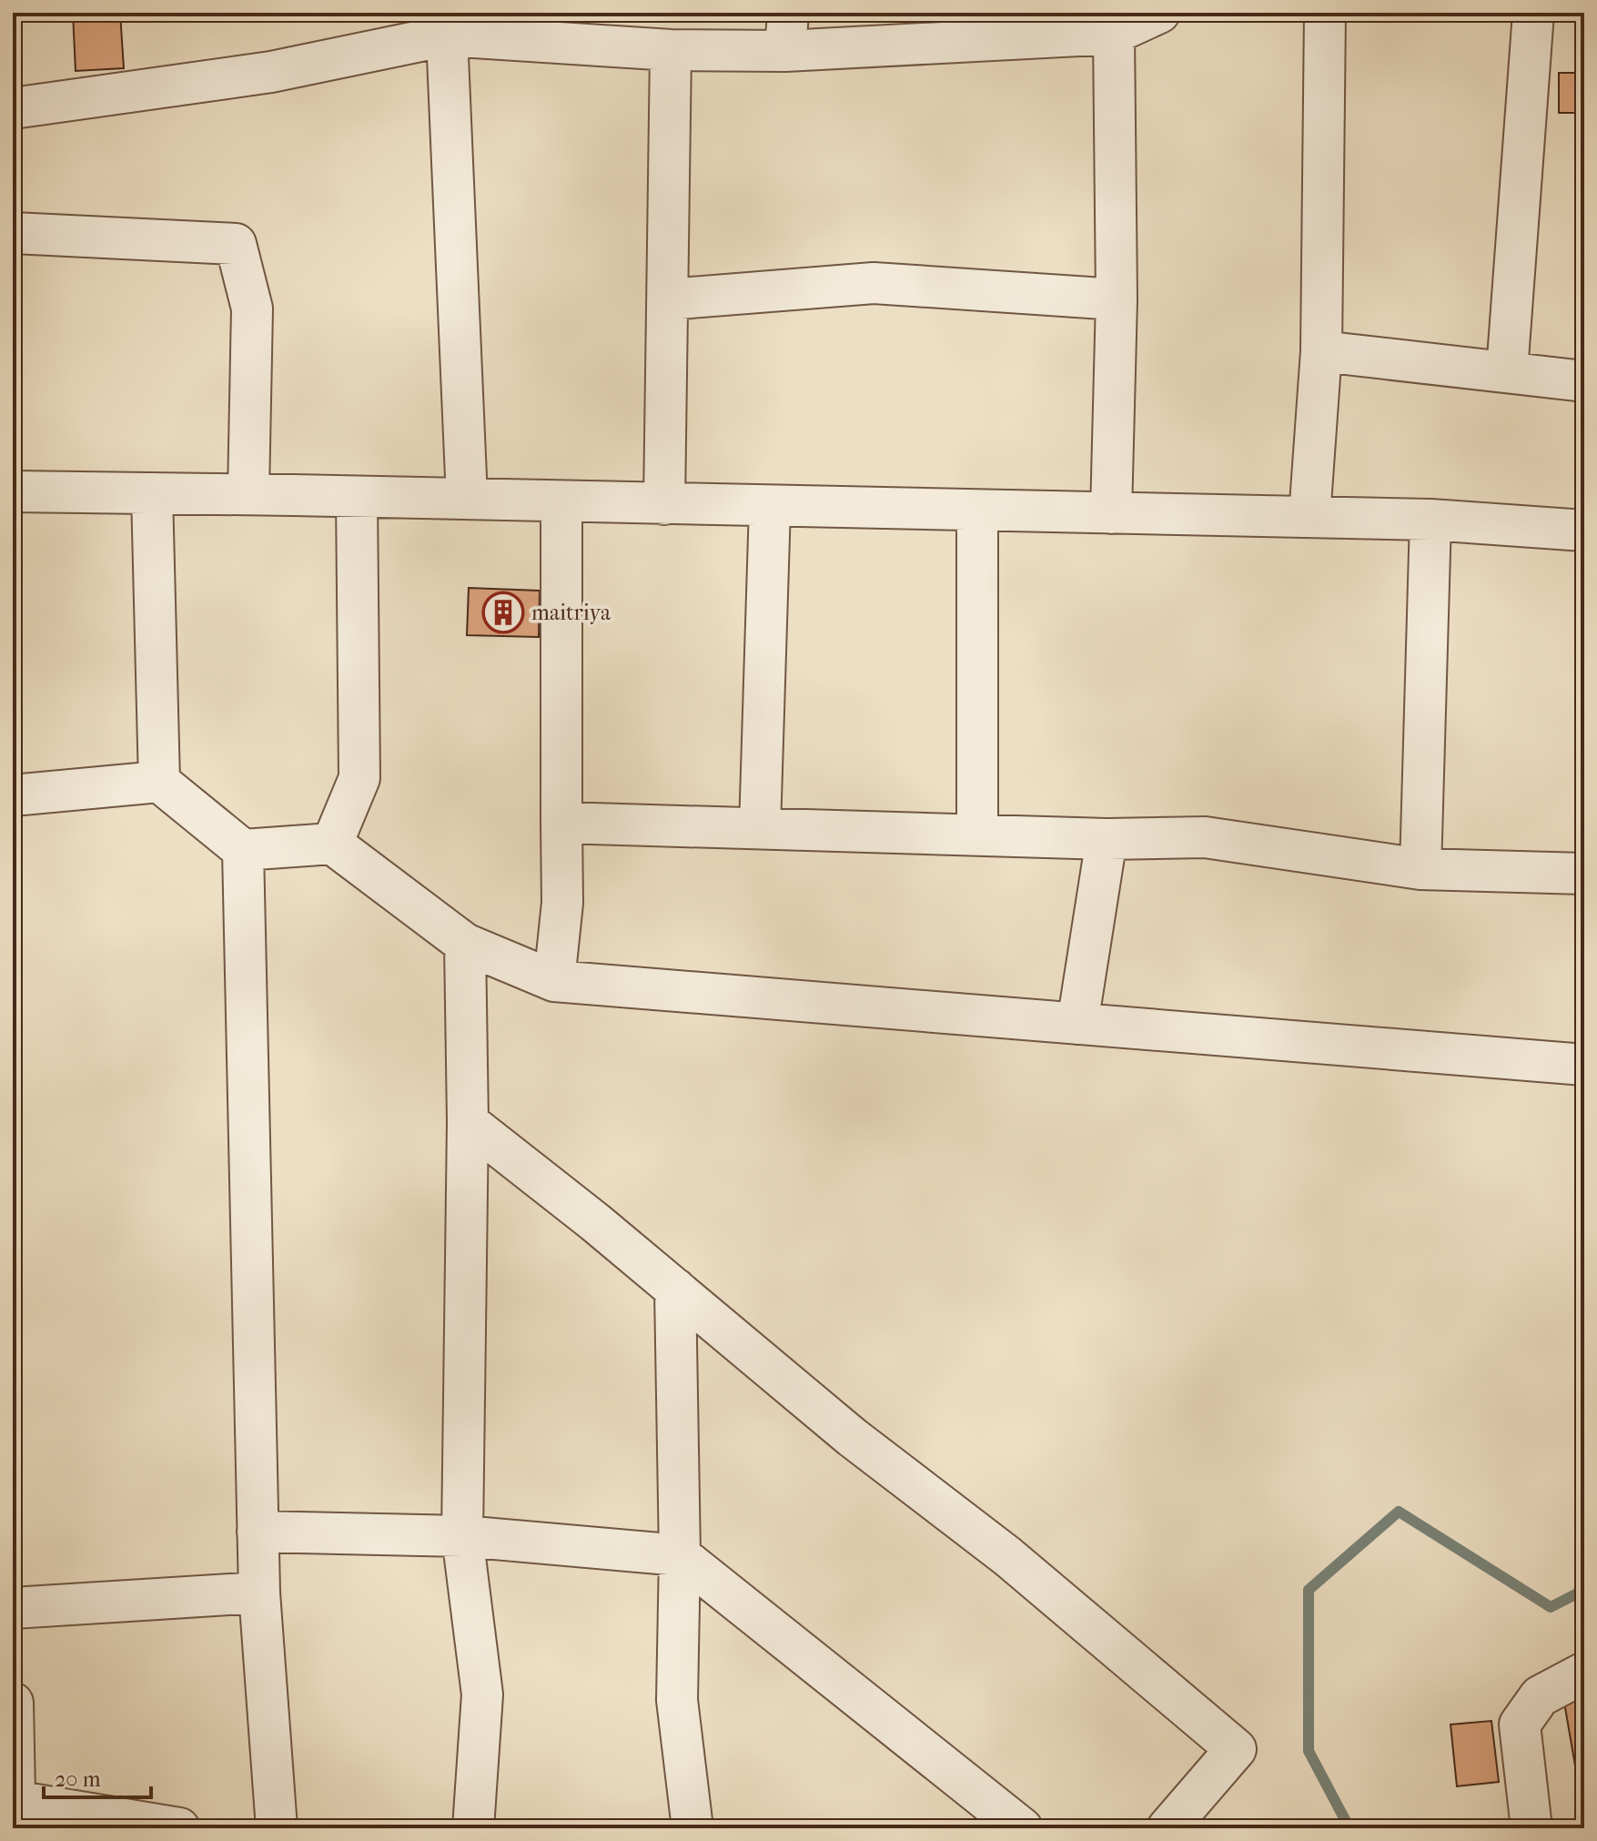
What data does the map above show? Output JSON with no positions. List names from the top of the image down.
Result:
{
  "places": {
    "building": ["maitriya"]
  },
  "scale_bar": "20 m"
}
